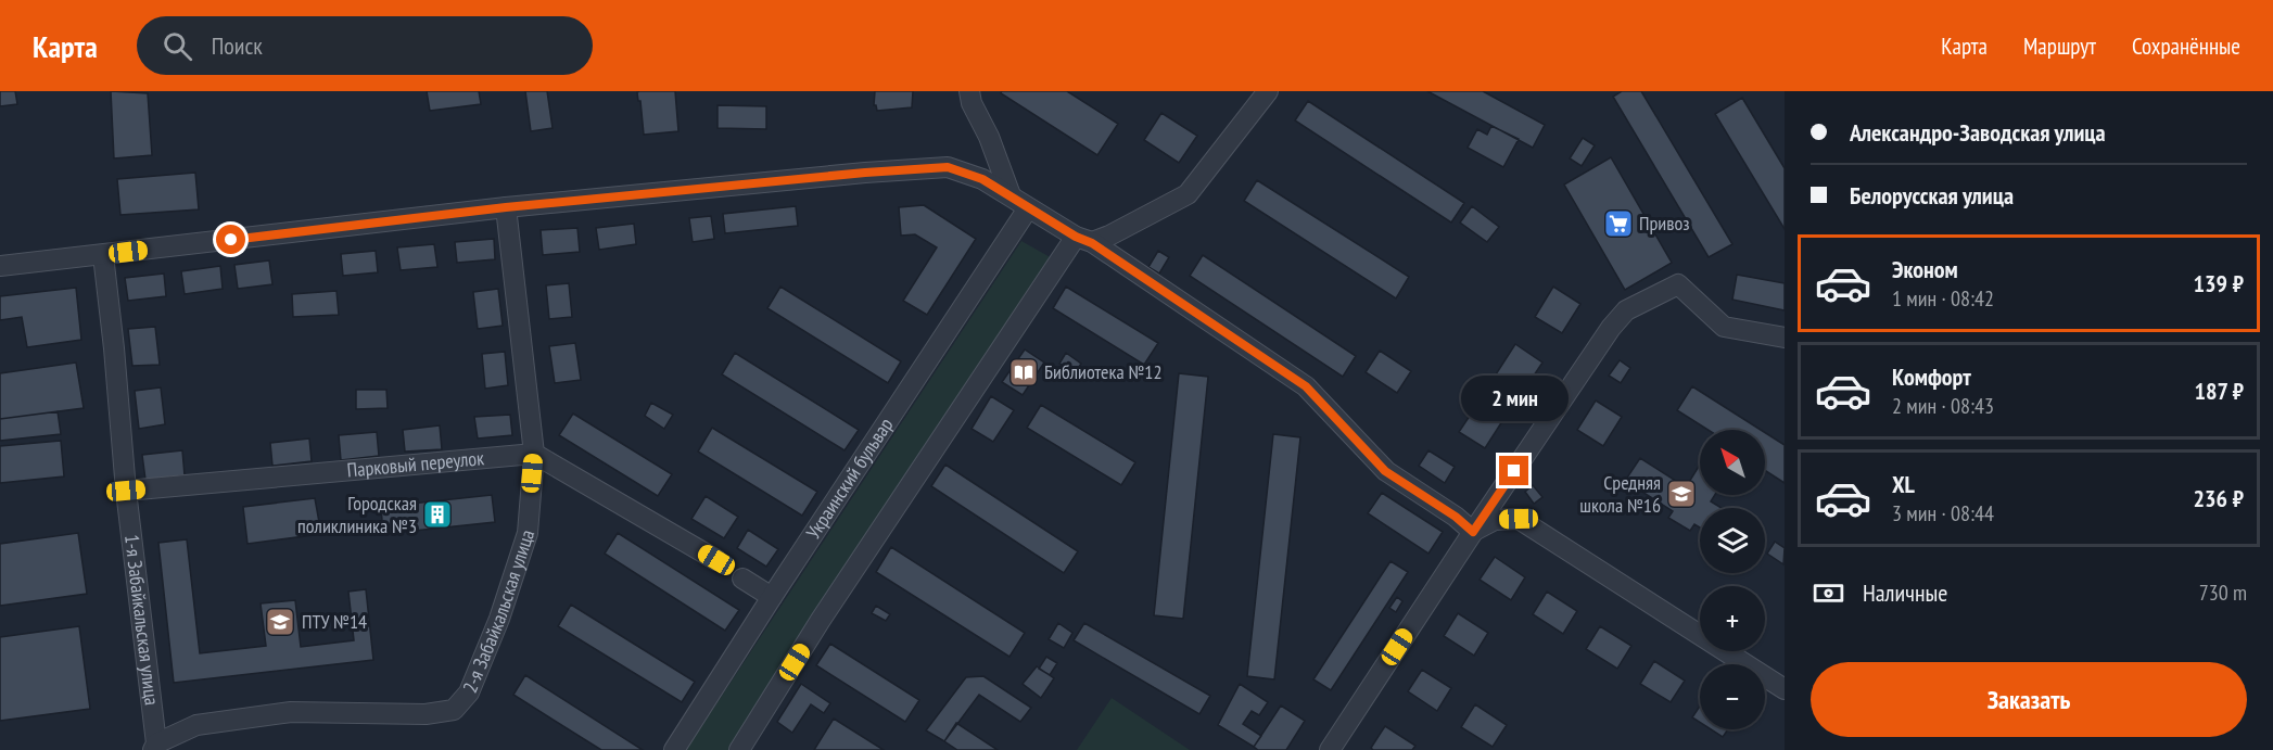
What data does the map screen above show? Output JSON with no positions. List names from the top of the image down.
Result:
{
  "streets": {
    "street": [
      "Парковый переулок",
      "Украинский бульвар",
      "2-я Забайкальская улица",
      "1-я Забайкальская улица"
    ]
  },
  "crossings": [
    ["Парковый переулок", "2-я Забайкальская улица"],
    ["Парковый переулок", "1-я Забайкальская улица"],
    ["2-я Забайкальская улица", "1-я Забайкальская улица"]
  ],
  "places": {
    "supermarket": ["Привоз"],
    "library": ["Библиотека №12"],
    "school or university": ["Средняя школа №16", "ПТУ №14"],
    "building": ["Городская поликлиника №3"]
  },
  "north": "top left",
  "page": {
    "header": "Карта",
    "search": "Поиск",
    "nav": ["Карта", "Маршрут", "Сохранённые"],
    "banner": ["Александро-Заводская улица", "Белорусская улица"],
    "list": [
      {
        "name": "Эконом",
        "note": "1 мин · 08:42",
        "value": "139 ₽"
      },
      {
        "name": "Комфорт",
        "note": "2 мин · 08:43",
        "value": "187 ₽"
      },
      {
        "name": "XL",
        "note": "3 мин · 08:44",
        "value": "236 ₽"
      }
    ],
    "bubble": "2 мин",
    "map_buttons": ["+", "−"],
    "pay": ["Наличные", "730 m"],
    "buttons": "Заказать"
  }
}
